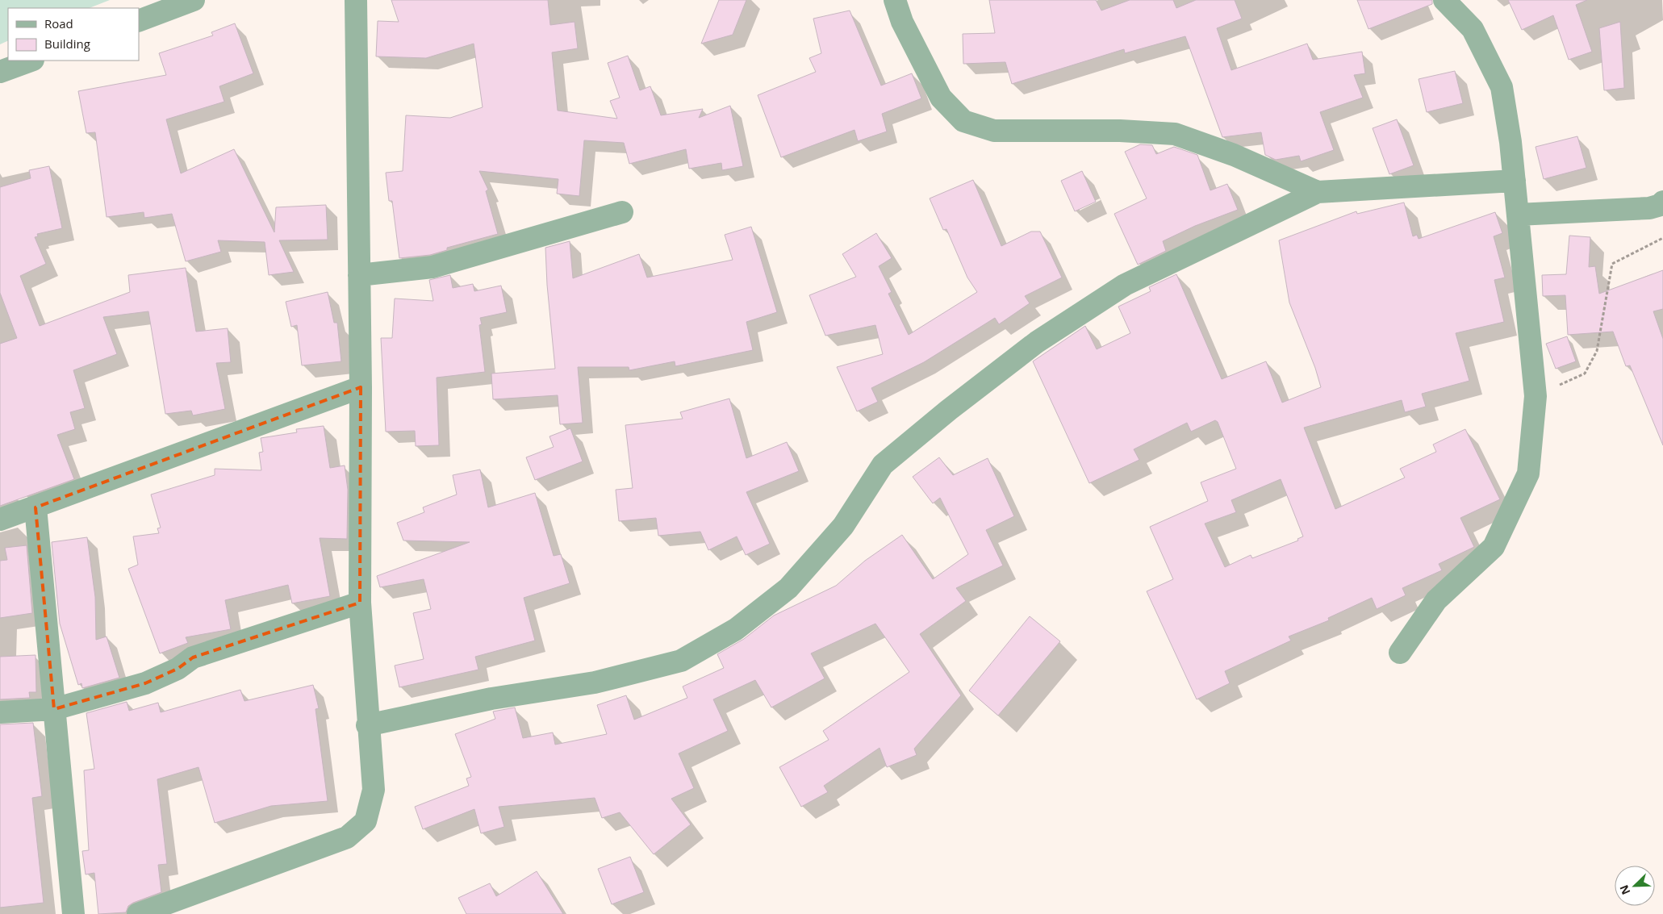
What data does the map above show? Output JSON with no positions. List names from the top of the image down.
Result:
{
  "legend": ["Road", "Building"],
  "north": "bottom left"
}
